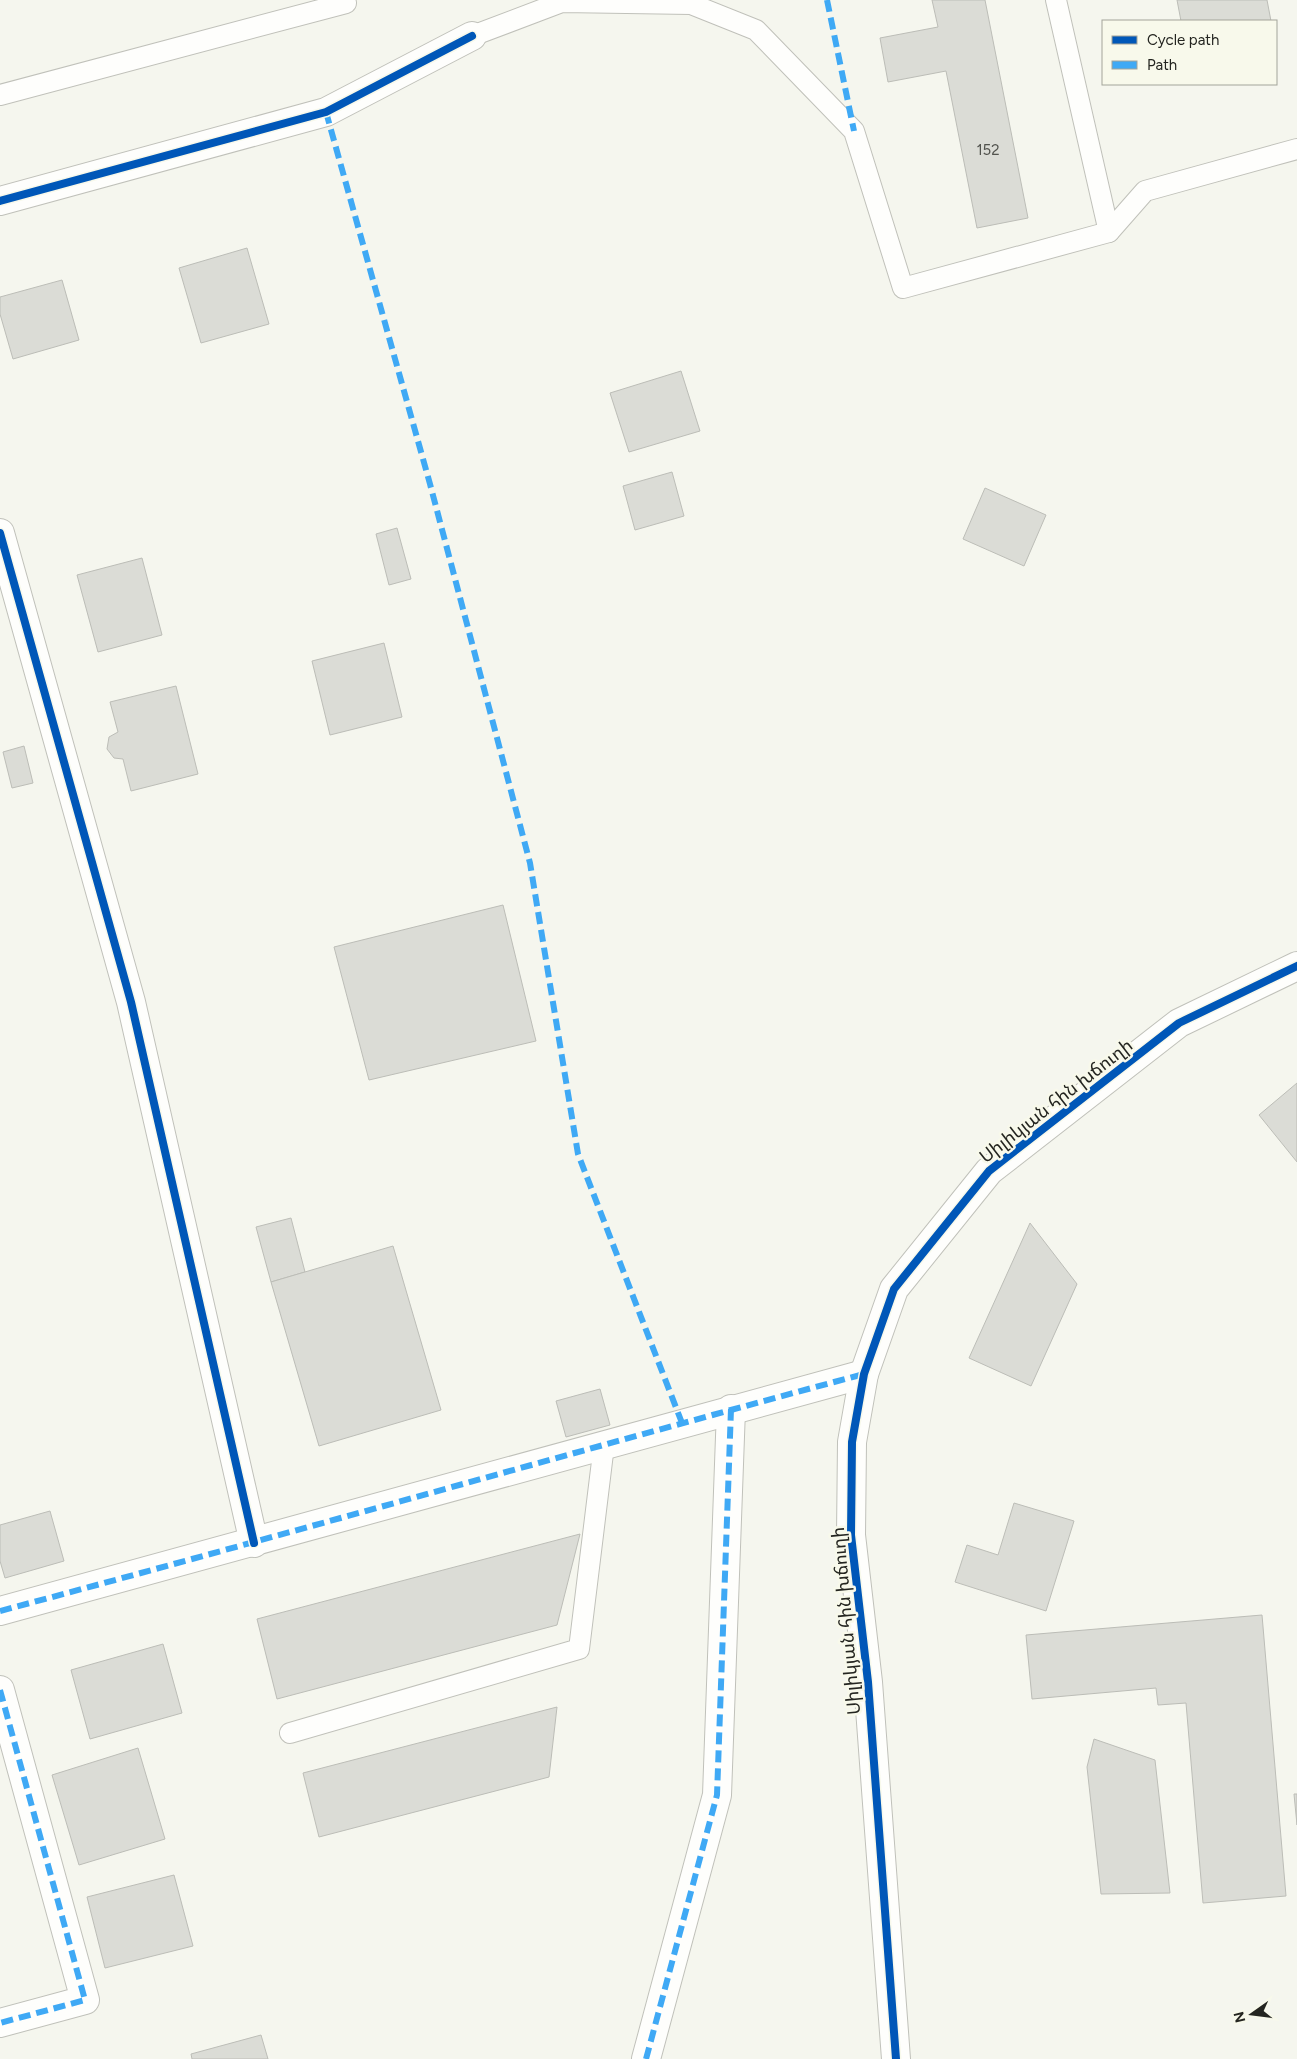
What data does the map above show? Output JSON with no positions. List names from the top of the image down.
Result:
{
  "streets": {
    "street": ["Սիլիկյան հին խճուղի"]
  },
  "house_numbers": ["152"],
  "legend": ["Cycle path", "Path"],
  "north": "left"
}
